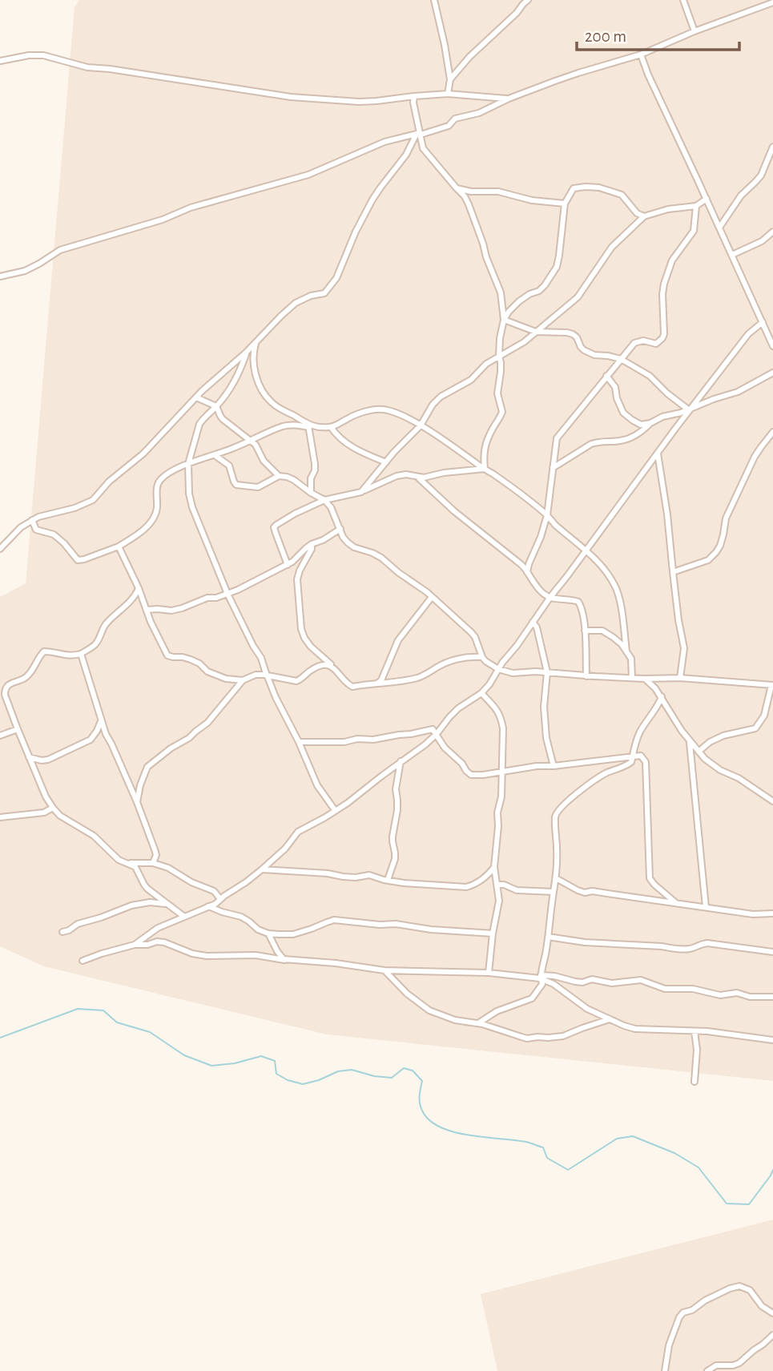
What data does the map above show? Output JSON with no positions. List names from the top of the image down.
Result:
{
  "scale_bar": "200 m"
}
